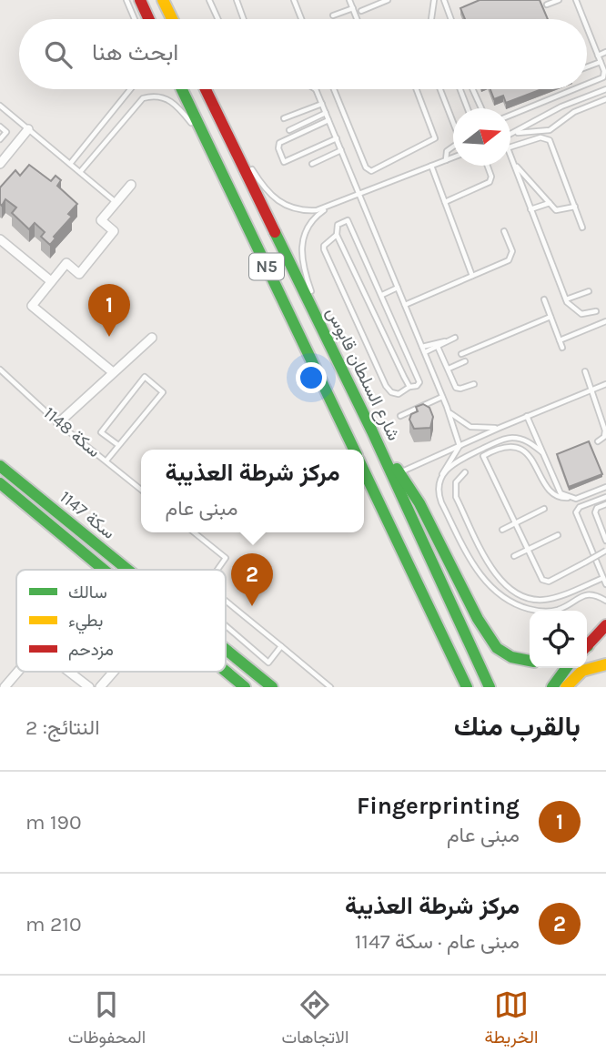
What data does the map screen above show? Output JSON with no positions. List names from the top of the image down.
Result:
{
  "streets": {
    "main road": ["N5", "شارع السلطان قابوس", "سكة 1147"],
    "lane": ["سكة 1148"]
  },
  "legend": ["سالك", "بطيء", "مزدحم"],
  "north": "right",
  "page": {
    "search": "ابحث هنا",
    "pins": ["1", "2"],
    "popup": ["مركز شرطة العذيبة", "مبنى عام"],
    "heading": ["بالقرب منك", "النتائج: 2"],
    "list": [
      {
        "mark": "1",
        "name": "Fingerprinting",
        "note": "مبنى عام",
        "value": "190 m"
      },
      {
        "mark": "2",
        "name": "مركز شرطة العذيبة",
        "note": "مبنى عام · سكة 1147",
        "value": "210 m"
      }
    ],
    "nav": ["الخريطة", "الاتجاهات", "المحفوظات"]
  }
}
